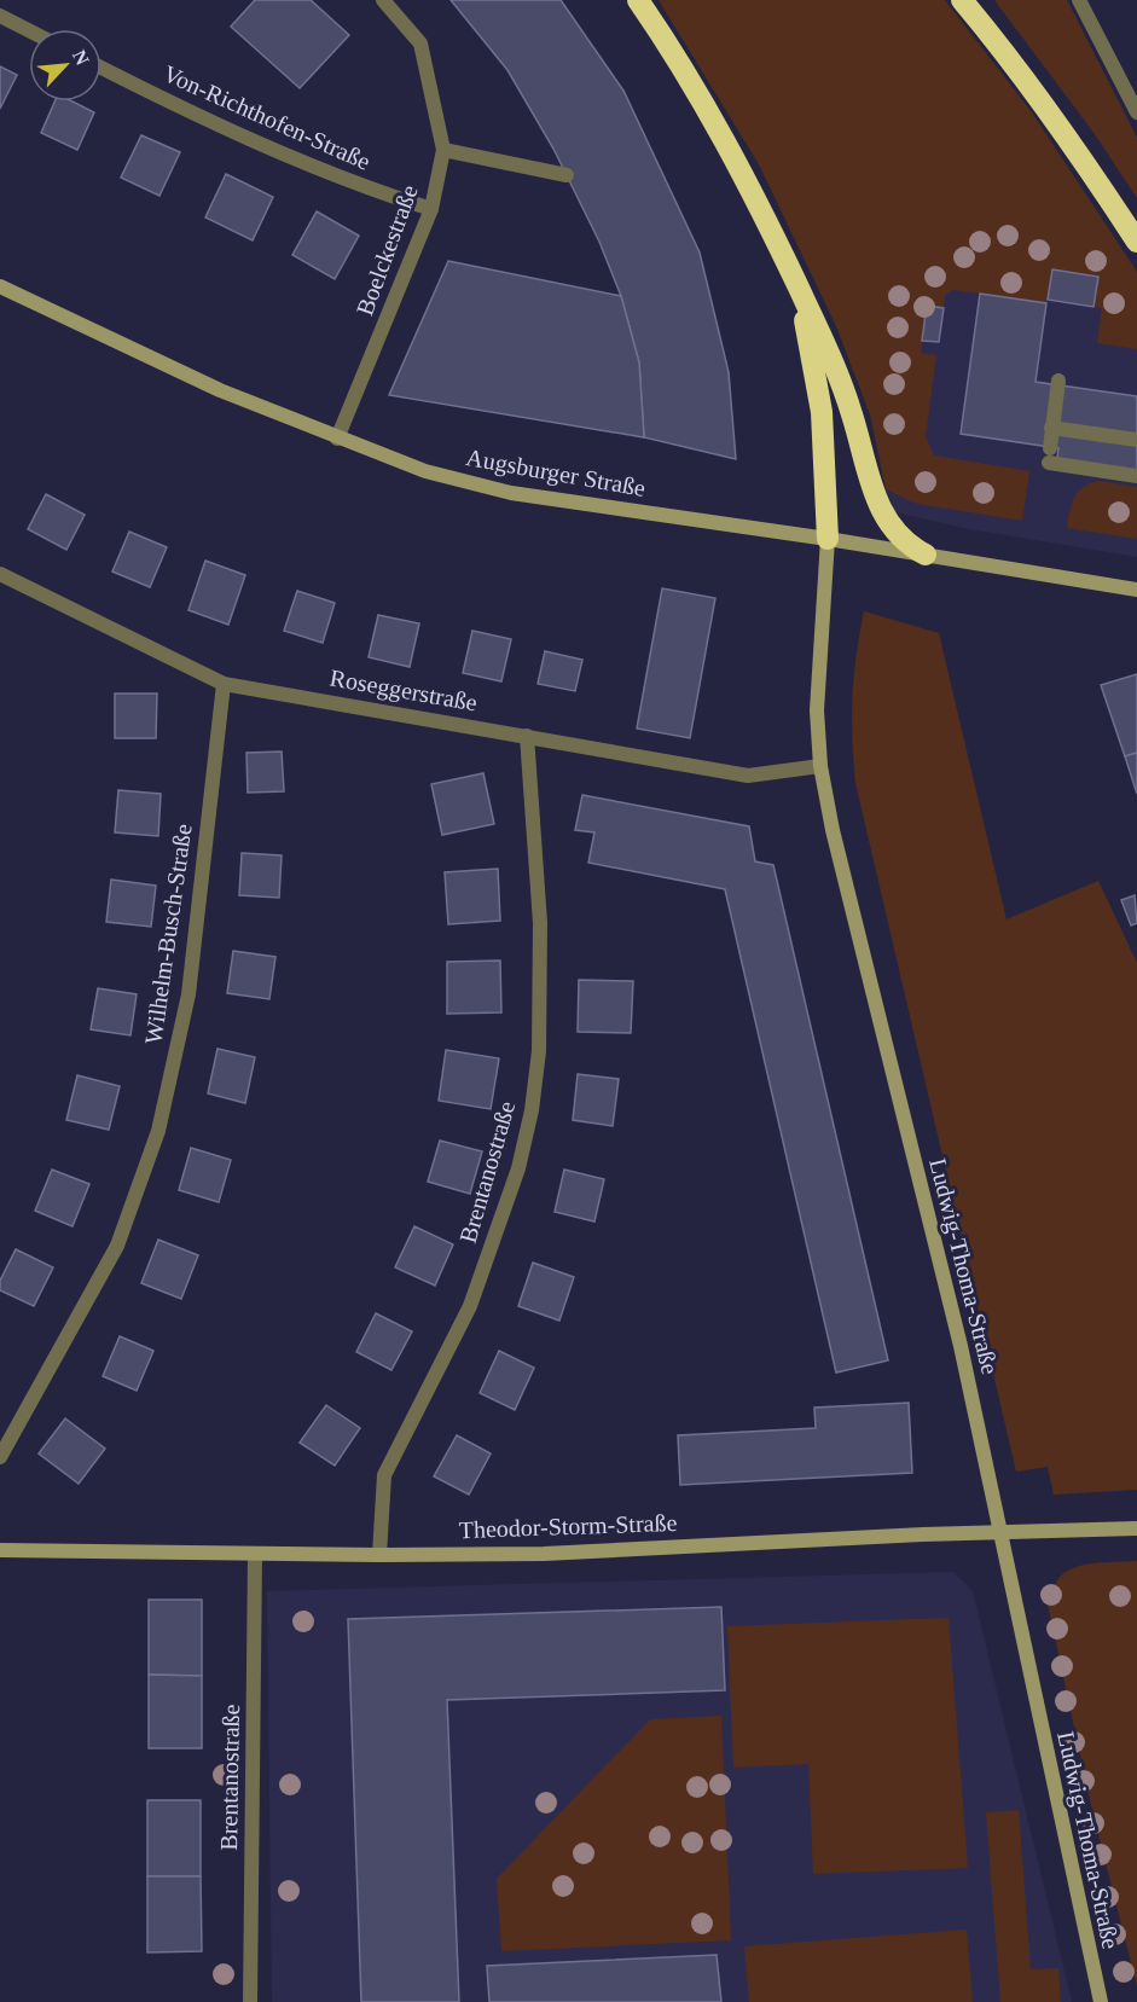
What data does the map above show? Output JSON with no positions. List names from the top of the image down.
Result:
{
  "streets": {
    "street": [
      "Von-Richthofen-Straße",
      "Boelckestraße",
      "Augsburger Straße",
      "Roseggerstraße",
      "Wilhelm-Busch-Straße",
      "Brentanostraße",
      "Ludwig-Thoma-Straße",
      "Theodor-Storm-Straße"
    ]
  },
  "crossings": [
    ["Von-Richthofen-Straße", "Boelckestraße"],
    ["Boelckestraße", "Augsburger Straße"],
    ["Augsburger Straße", "Ludwig-Thoma-Straße"],
    ["Roseggerstraße", "Wilhelm-Busch-Straße"],
    ["Roseggerstraße", "Brentanostraße"],
    ["Roseggerstraße", "Ludwig-Thoma-Straße"],
    ["Brentanostraße", "Theodor-Storm-Straße"],
    ["Ludwig-Thoma-Straße", "Theodor-Storm-Straße"]
  ],
  "north": "top right"
}
